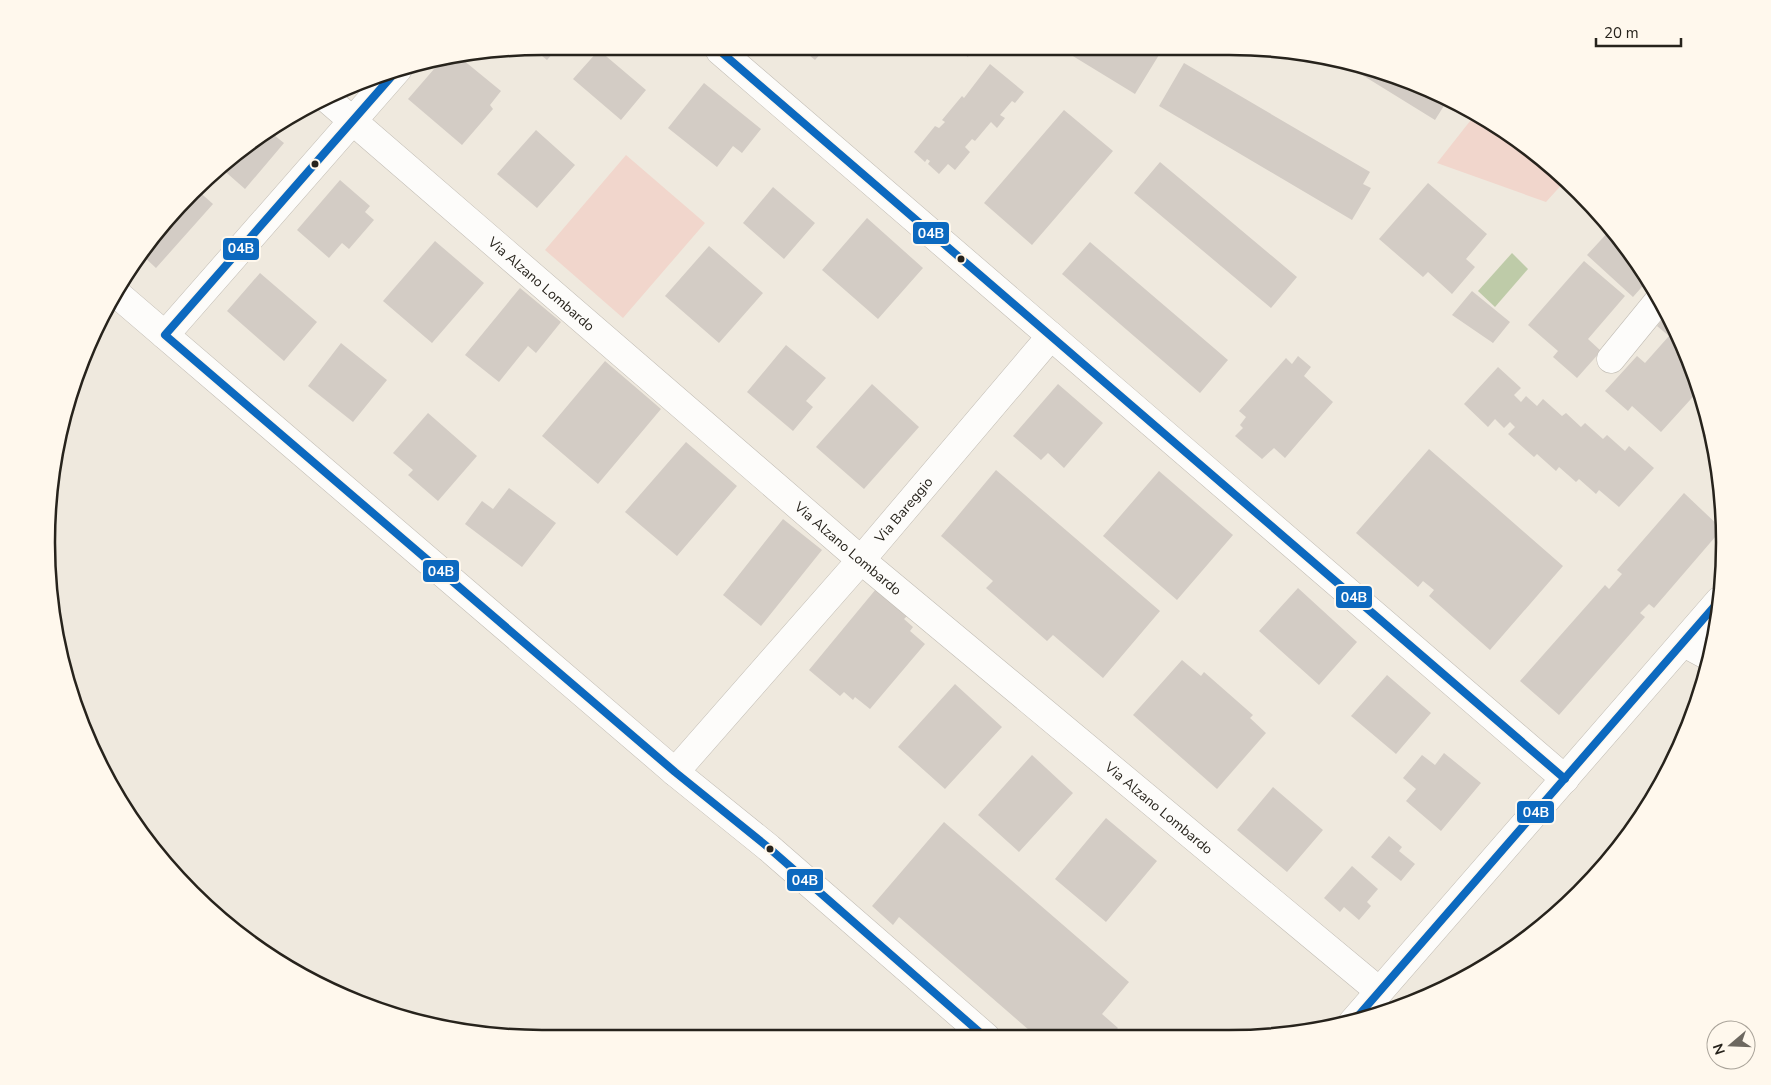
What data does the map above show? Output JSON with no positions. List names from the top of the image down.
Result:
{
  "streets": {
    "street": ["Via Alzano Lombardo", "Via Bareggio"]
  },
  "crossings": [
    ["Via Alzano Lombardo", "Via Bareggio"]
  ],
  "lines": ["transit line 04B"],
  "scale_bar": "20 m",
  "north": "left"
}
